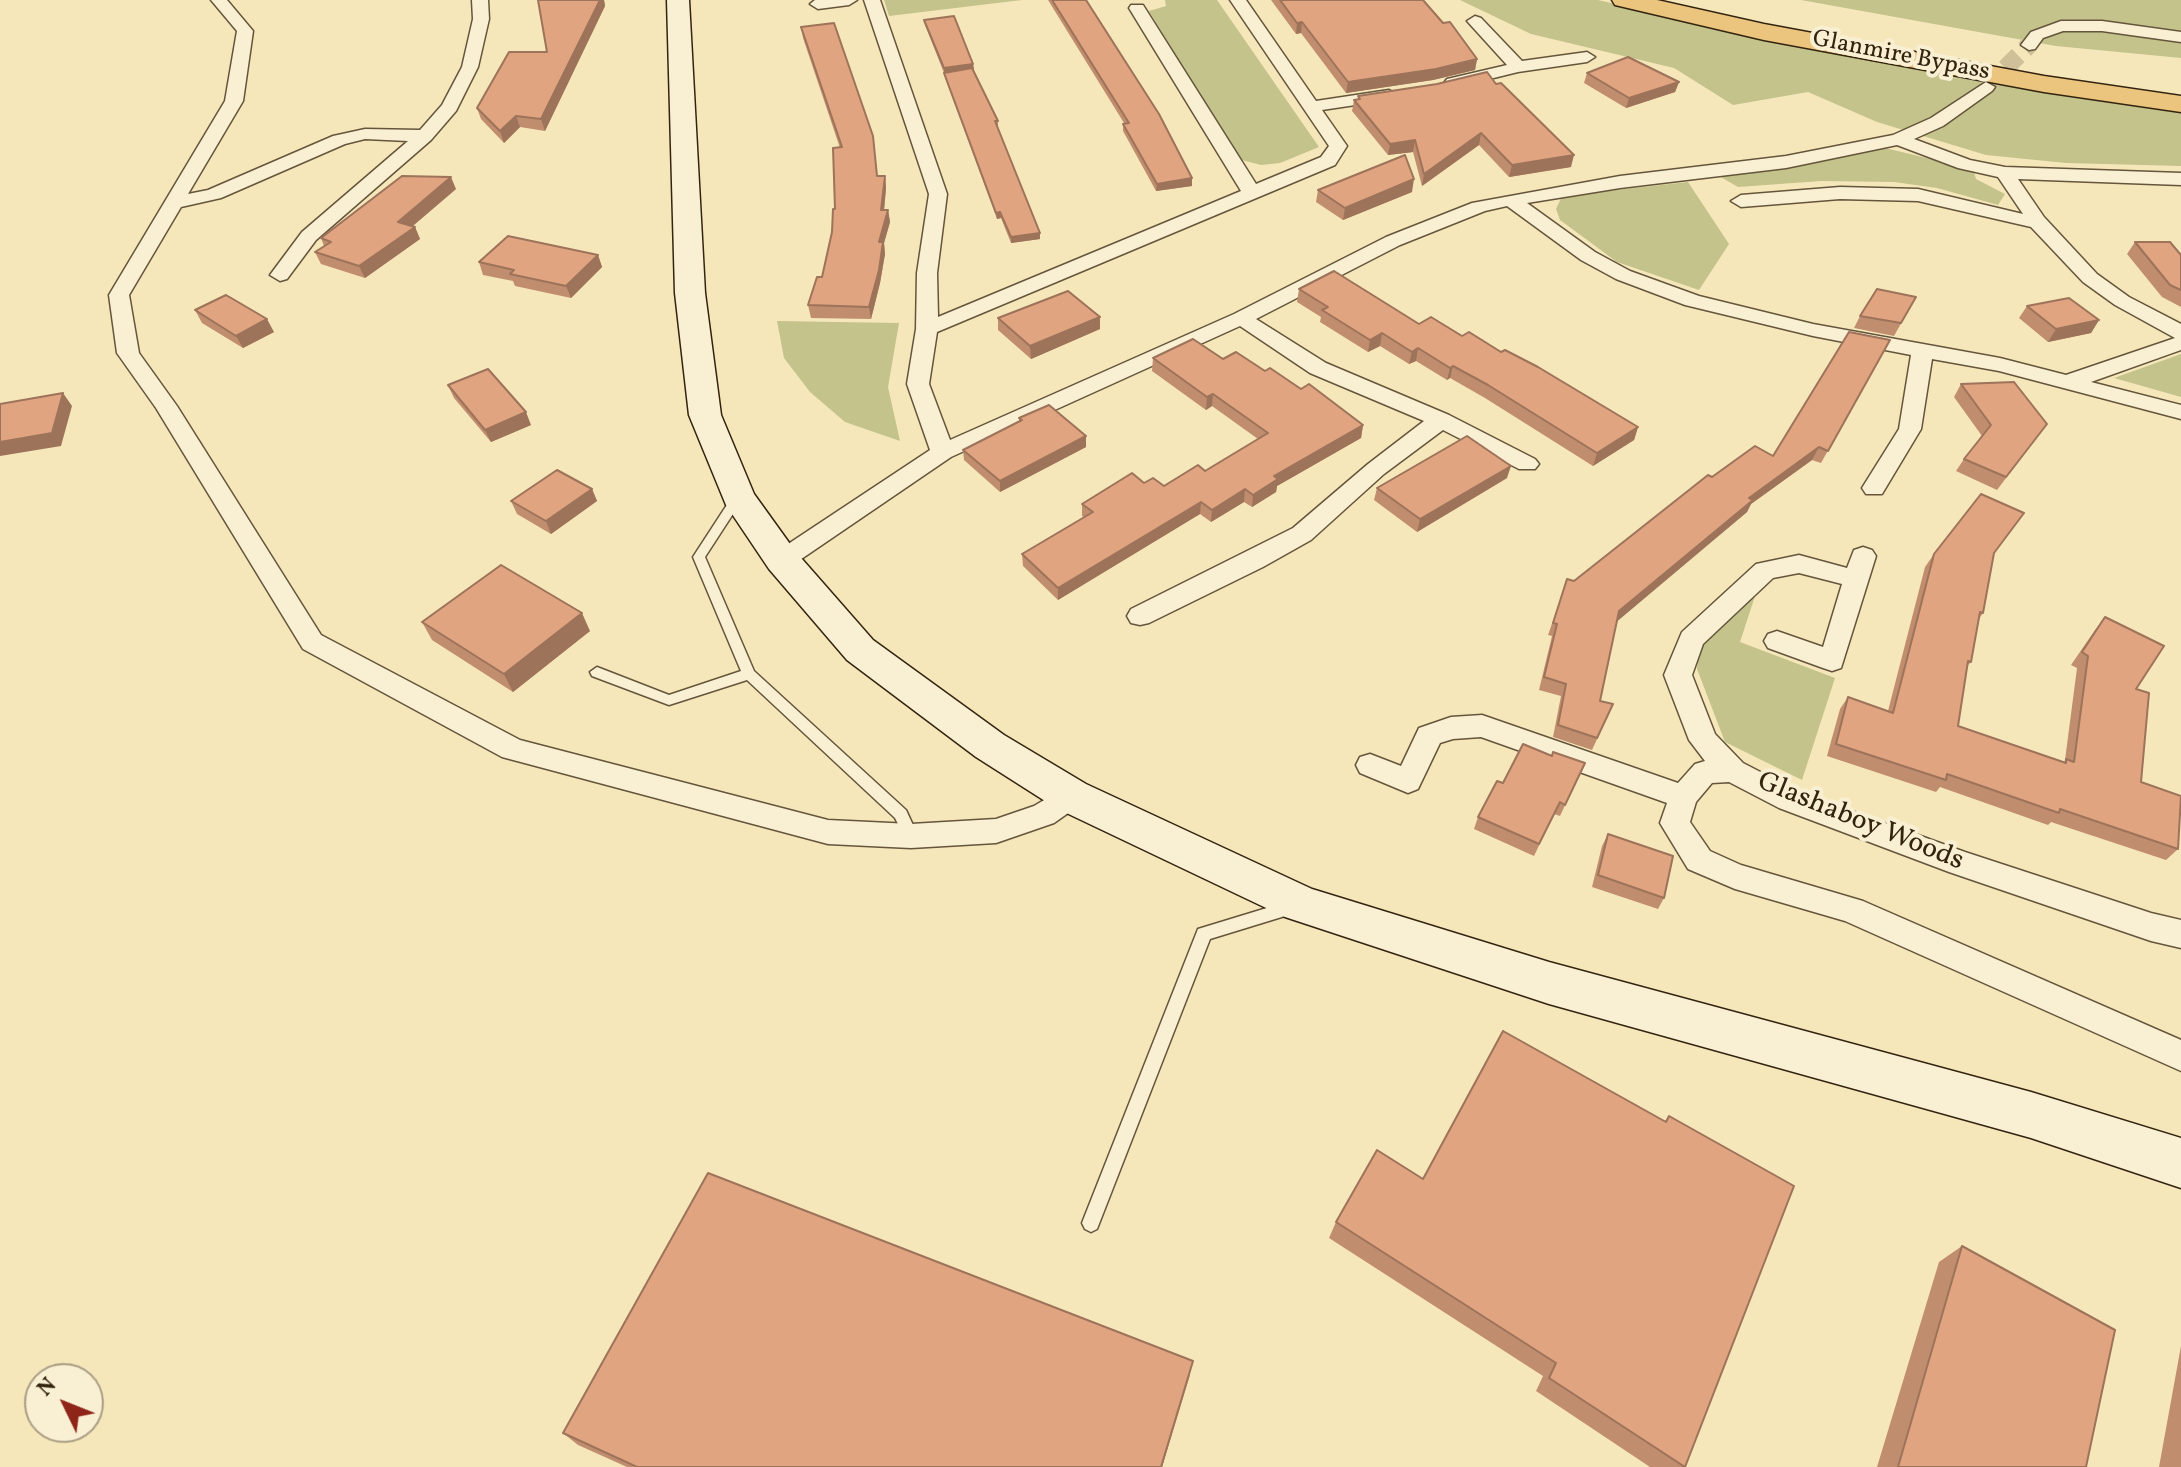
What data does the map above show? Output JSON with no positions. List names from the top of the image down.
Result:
{
  "streets": {
    "highway": ["Glanmire Bypass"],
    "street": ["Glashaboy Woods"]
  },
  "north": "top left"
}
